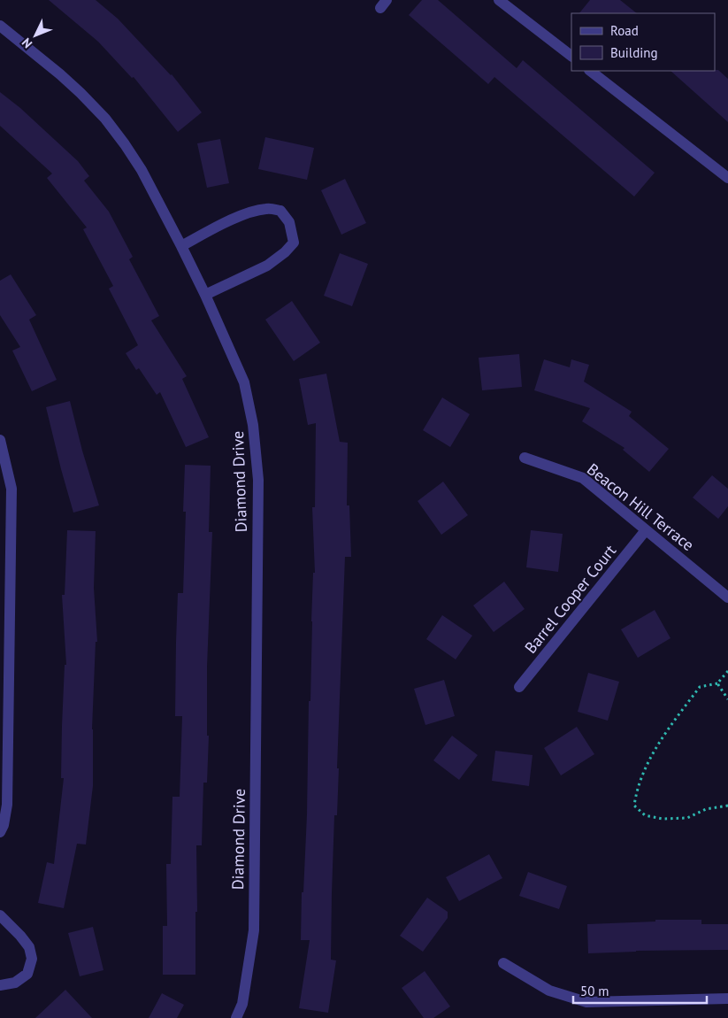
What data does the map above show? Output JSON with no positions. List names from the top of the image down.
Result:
{
  "streets": {
    "street": ["Diamond Drive", "Beacon Hill Terrace", "Barrel Cooper Court"]
  },
  "crossings": [
    ["Beacon Hill Terrace", "Barrel Cooper Court"]
  ],
  "legend": ["Road", "Building"],
  "scale_bar": "50 m",
  "north": "bottom left"
}
